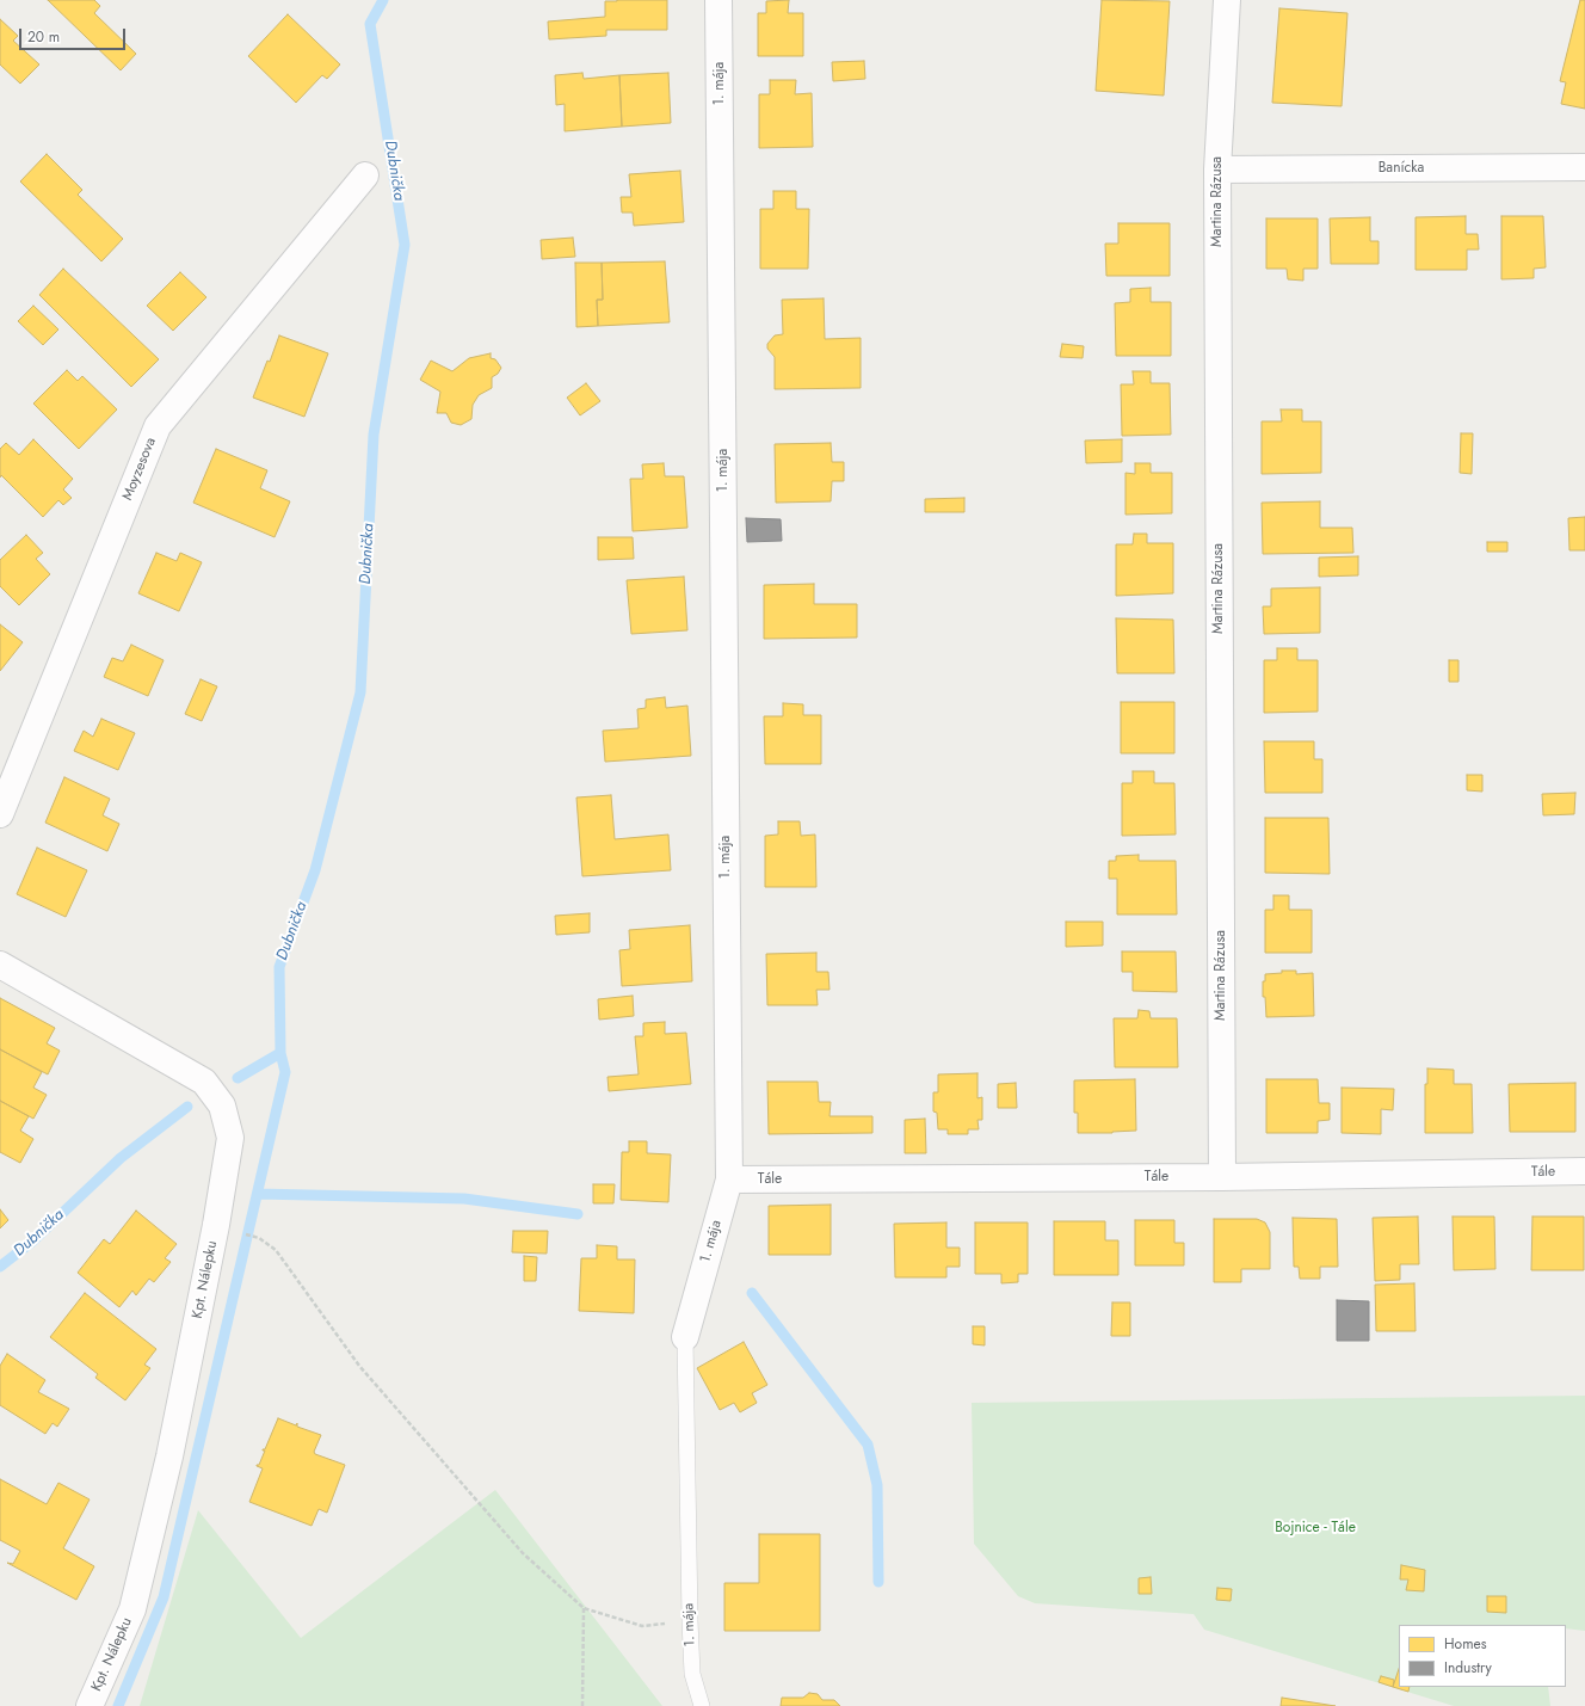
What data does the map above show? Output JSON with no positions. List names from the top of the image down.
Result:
{
  "streets": {
    "street": [
      "1. mája",
      "Banícka",
      "Martina Rázusa",
      "Moyzesova",
      "Tále",
      "Kpt. Nálepku"
    ]
  },
  "crossings": [
    ["1. mája", "Tále"],
    ["Banícka", "Martina Rázusa"],
    ["Martina Rázusa", "Tále"]
  ],
  "water": ["Dubnička"],
  "parks": ["Bojnice - Tále"],
  "legend": ["Homes", "Industry"],
  "scale_bar": "20 m"
}
